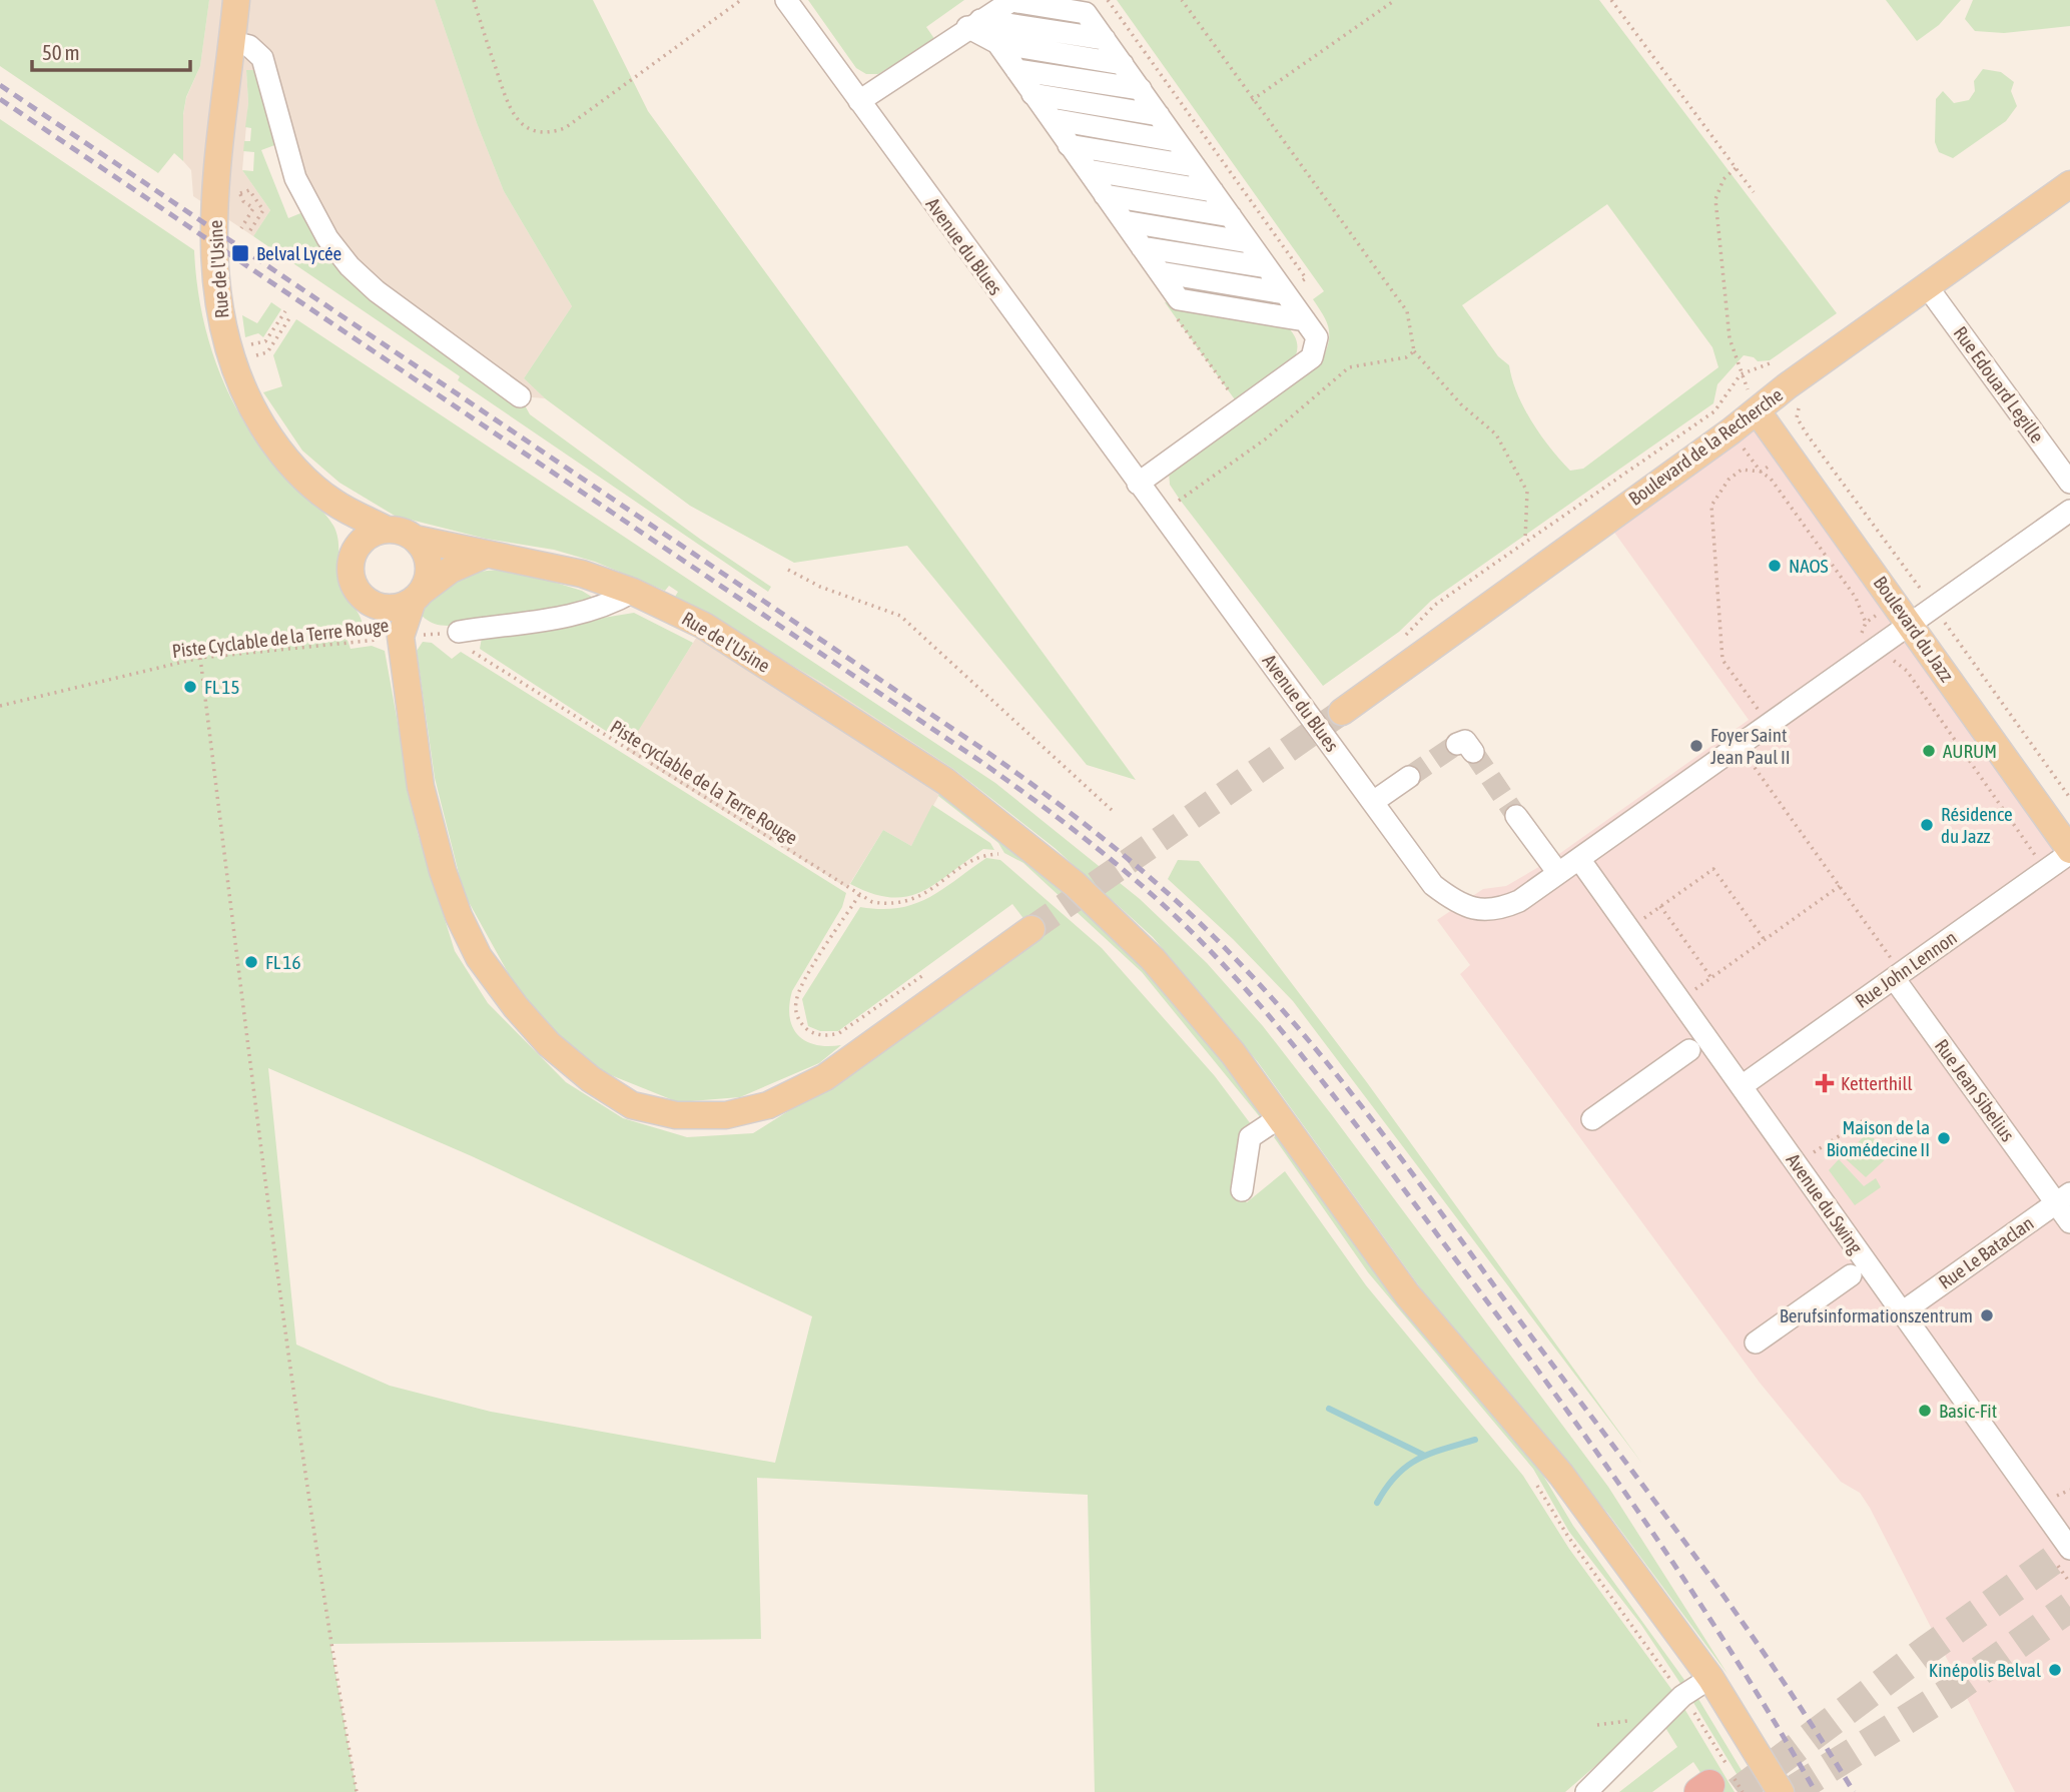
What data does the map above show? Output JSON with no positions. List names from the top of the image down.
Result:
{
  "streets": {
    "main road": ["Rue de l'Usine", "Boulevard de la Recherche", "Boulevard du Jazz"],
    "street": [
      "Avenue du Blues",
      "Rue Edouard Legille",
      "Rue John Lennon",
      "Rue Jean Sibelius",
      "Avenue du Swing",
      "Rue Le Bataclan"
    ],
    "path": ["Piste Cyclable de la Terre Rouge", "Piste cyclable de la Terre Rouge"]
  },
  "crossings": [
    ["Avenue du Blues", "Boulevard du Jazz"],
    ["Avenue du Blues", "Avenue du Swing"],
    ["Rue Edouard Legille", "Boulevard de la Recherche"],
    ["Boulevard de la Recherche", "Boulevard du Jazz"],
    ["Boulevard du Jazz", "Rue John Lennon"],
    ["Piste Cyclable de la Terre Rouge", "Piste cyclable de la Terre Rouge"],
    ["Rue John Lennon", "Rue Jean Sibelius"],
    ["Rue John Lennon", "Avenue du Swing"],
    ["Rue Jean Sibelius", "Rue Le Bataclan"],
    ["Avenue du Swing", "Rue Le Bataclan"]
  ],
  "places": {
    "transit": ["Belval Lycée"],
    "other": [
      "NAOS",
      "FL 15",
      "Foyer Saint Jean Paul II",
      "AURUM",
      "Résidence du Jazz",
      "FL 16",
      "Maison de la Biomédecine II",
      "Berufsinformationszentrum",
      "Basic-Fit",
      "Kinépolis Belval"
    ],
    "health": ["Ketterthill"]
  },
  "scale_bar": "50 m"
}
